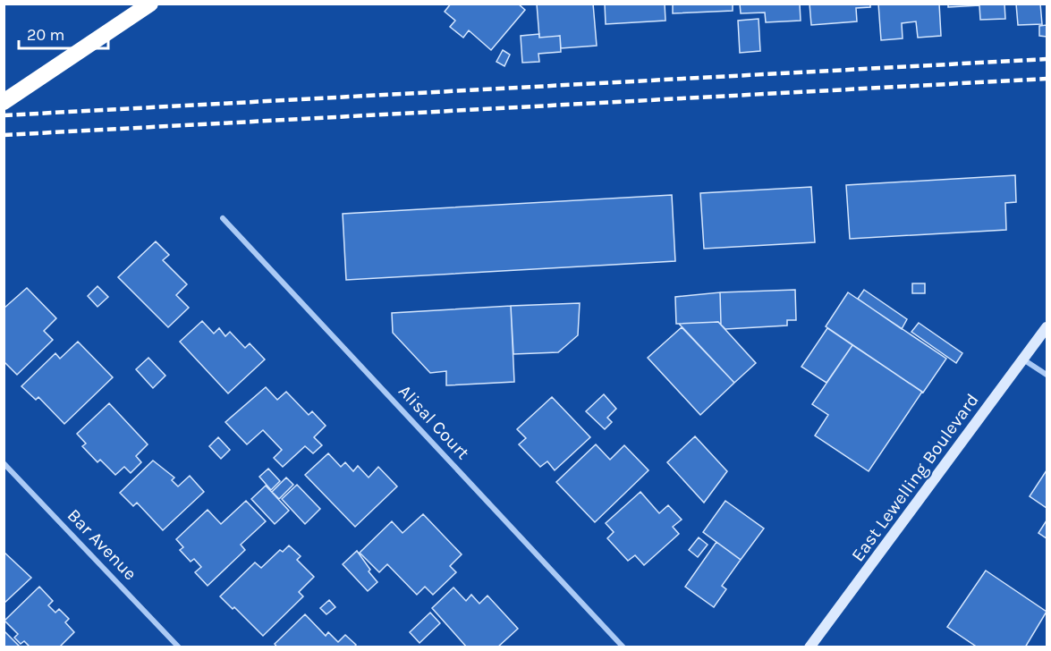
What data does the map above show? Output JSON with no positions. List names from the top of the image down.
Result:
{
  "streets": {
    "main road": ["East Lewelling Boulevard"],
    "street": ["Alisal Court", "Bar Avenue"]
  },
  "scale_bar": "20 m"
}
